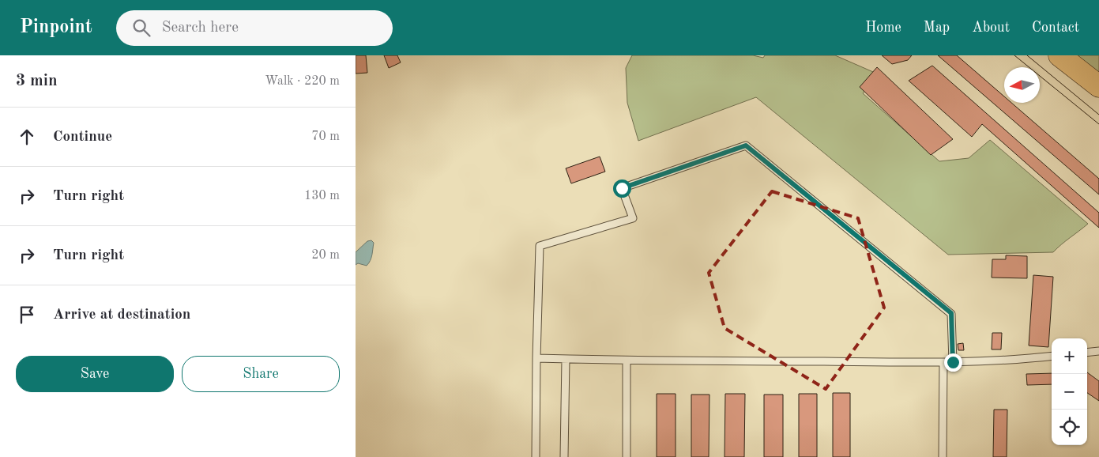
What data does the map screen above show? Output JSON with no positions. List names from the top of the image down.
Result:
{
  "north": "left",
  "page": {
    "header": "Pinpoint",
    "search": "Search here",
    "nav": [
      "Home",
      "Map",
      "About",
      "Contact"
    ],
    "heading": ["3 min", "Walk · 220 m"],
    "list": [
      ["Continue", "70 m"],
      ["Turn right", "130 m"],
      ["Turn right", "20 m"],
      "Arrive at destination"
    ],
    "map_buttons": ["+", "−"],
    "buttons": ["Save", "Share"]
  }
}
